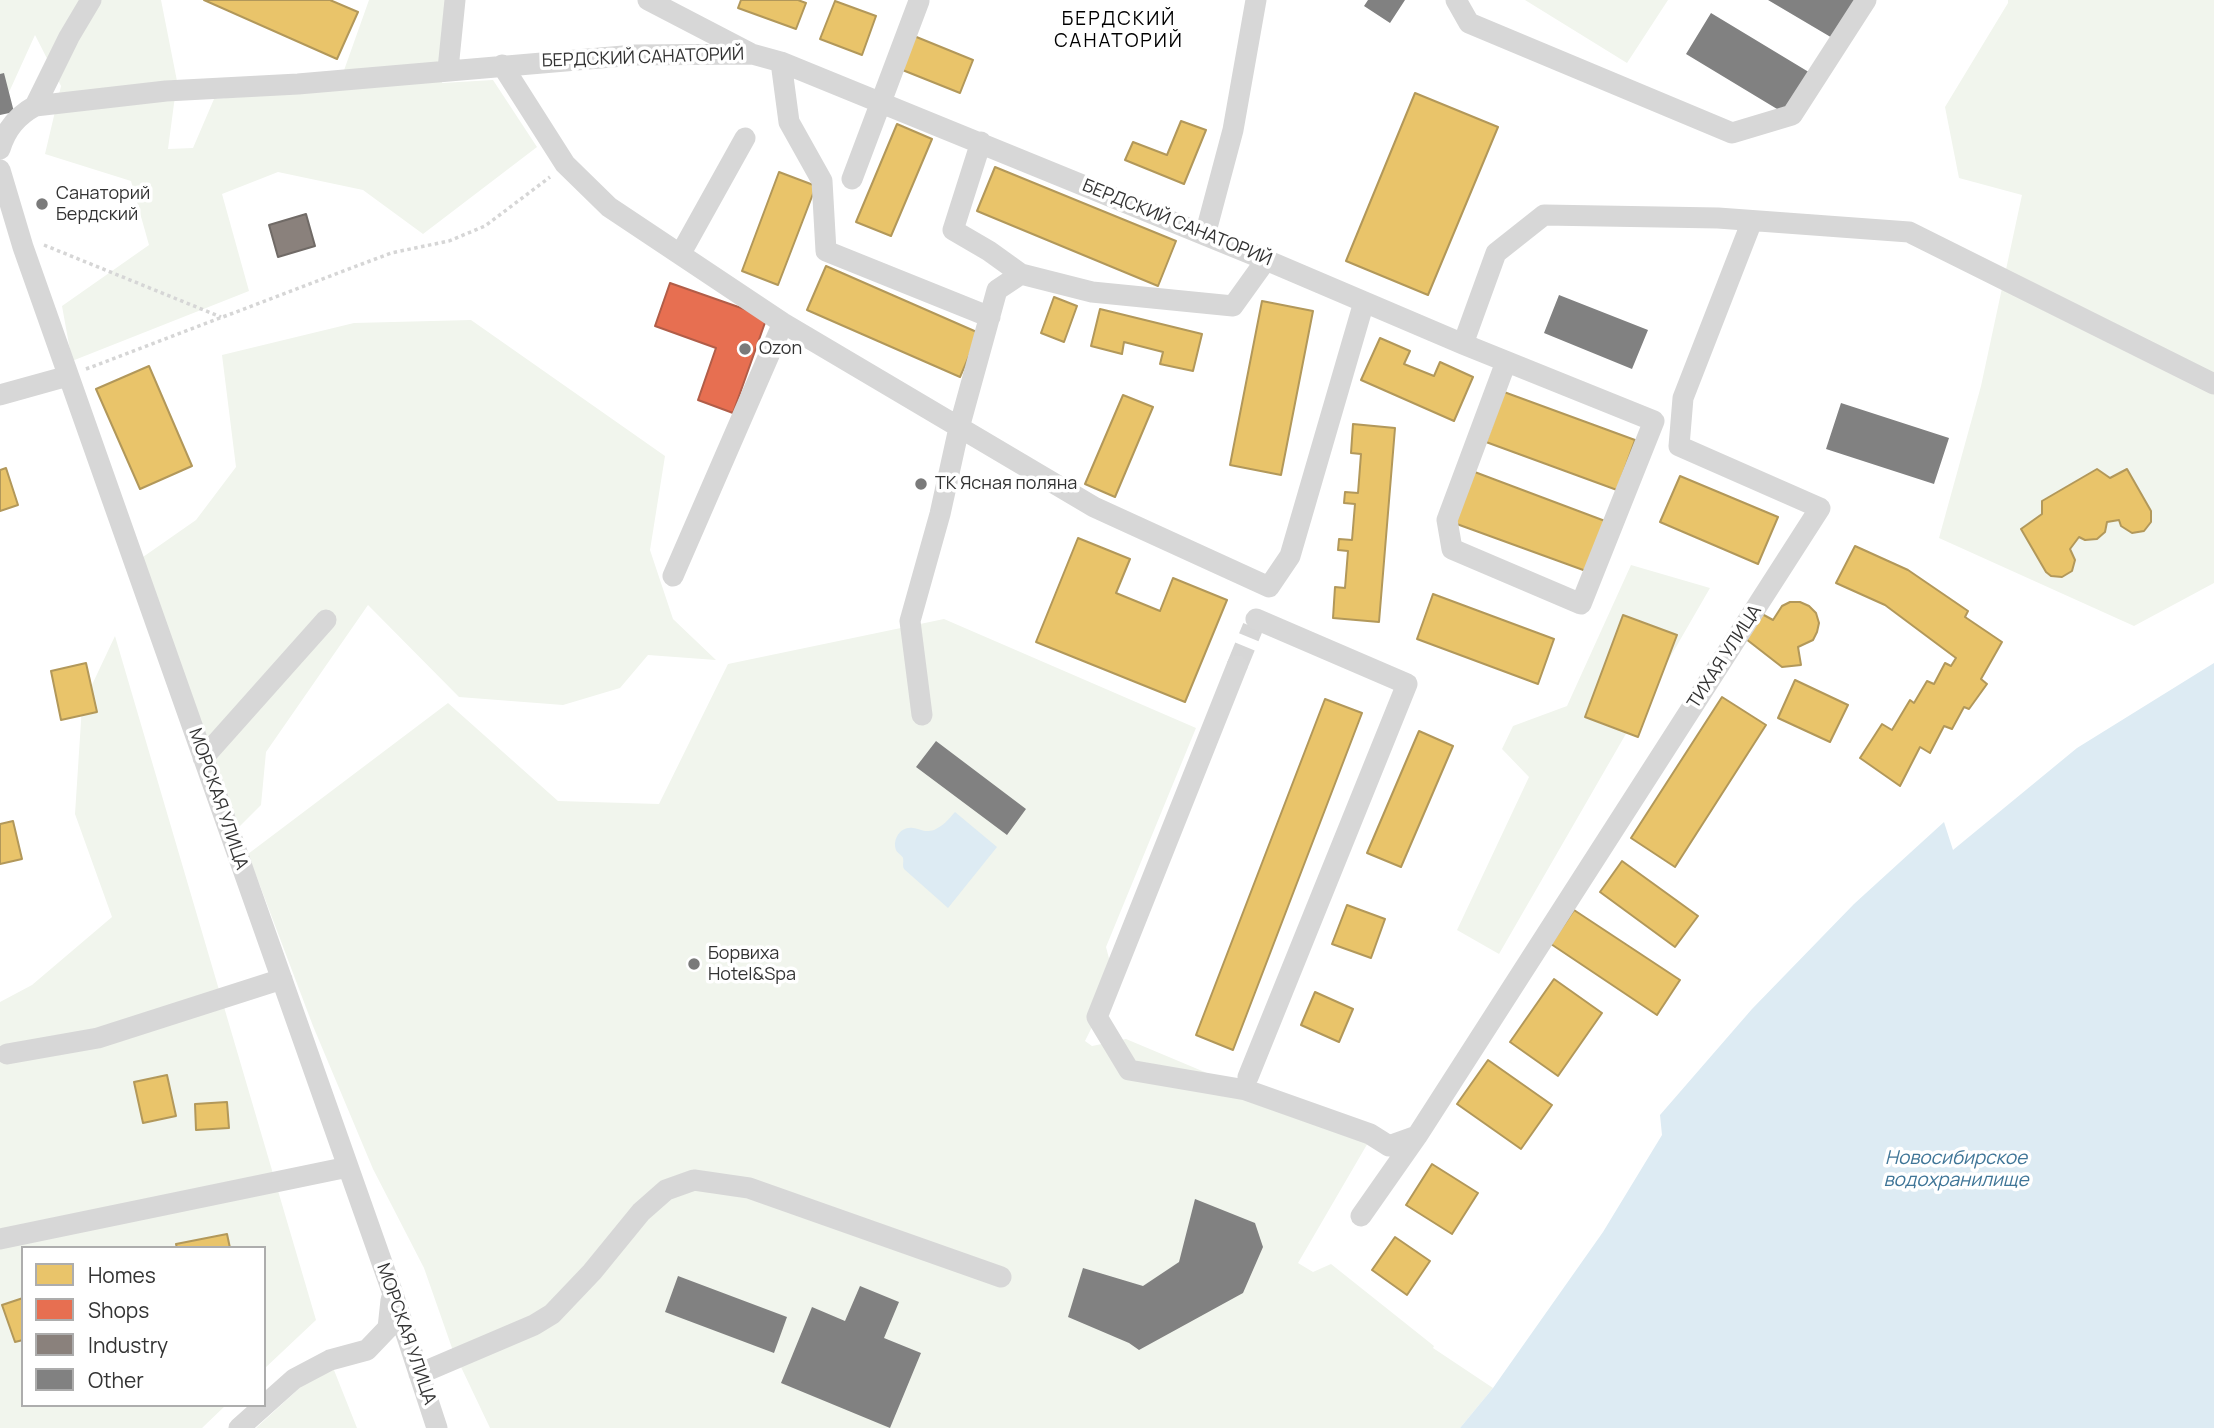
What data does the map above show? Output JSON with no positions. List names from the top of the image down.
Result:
{
  "streets": {
    "street": ["БЕРДСКИЙ САНАТОРИЙ", "ТИХАЯ УЛИЦА", "МОРСКАЯ УЛИЦА"]
  },
  "districts": ["БЕРДСКИЙ САНАТОРИЙ"],
  "water": ["Новосибирское водохранилище"],
  "places": [
    "Санаторий Бердский",
    "Ozon",
    "ТК Ясная поляна",
    "Борвиха Hotel&Spa"
  ],
  "legend": [
    "Homes",
    "Shops",
    "Industry",
    "Other"
  ]
}
